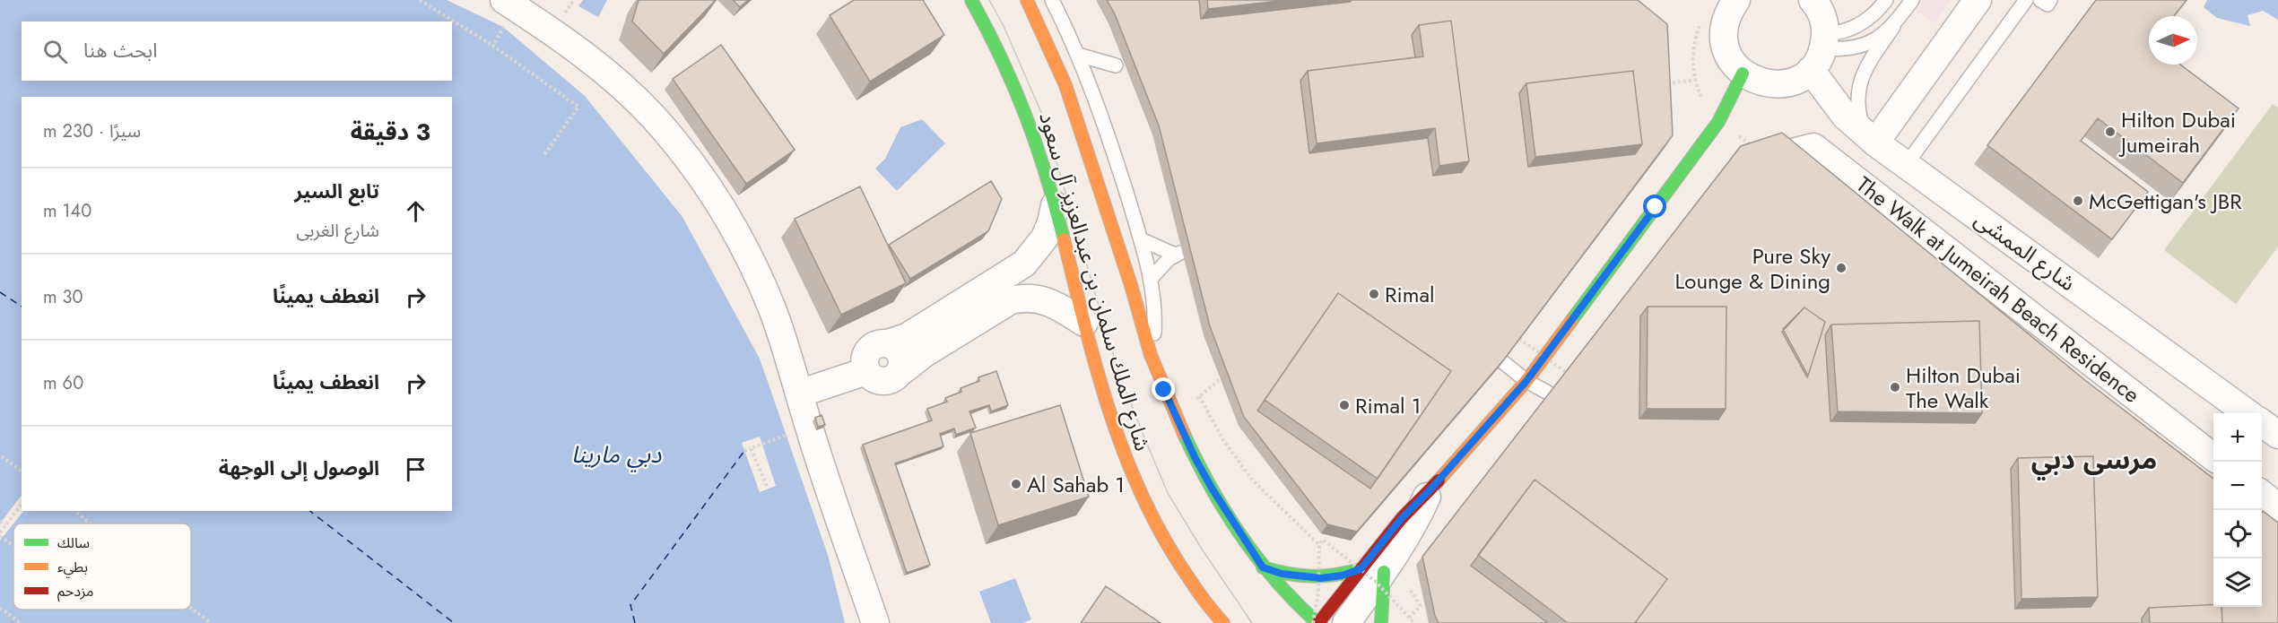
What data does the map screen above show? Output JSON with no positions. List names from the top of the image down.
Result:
{
  "streets": {
    "main road": ["شارع الملك سلمان بن عبدالعزيز آل سعود"],
    "street": ["شارع الممشى", "The Walk at Jumeirah Beach Residence"]
  },
  "districts": ["مرسى دبي"],
  "water": ["دبي مارينا"],
  "places": [
    "Hilton Dubai Jumeirah",
    "McGettigan's JBR",
    "Pure Sky Lounge & Dining",
    "Rimal",
    "Hilton Dubai The Walk",
    "Rimal 1",
    "Al Sahab 1"
  ],
  "legend": ["سالك", "بطيء", "مزدحم"],
  "north": "right",
  "page": {
    "search": "ابحث هنا",
    "heading": ["3 دقيقة", "سيرًا · 230 m"],
    "list": [
      ["تابع السير", "شارع الغربى", "140 m"],
      ["انعطف يمينًا", "30 m"],
      ["انعطف يمينًا", "60 m"],
      "الوصول إلى الوجهة"
    ],
    "map_buttons": ["+", "−"]
  }
}
